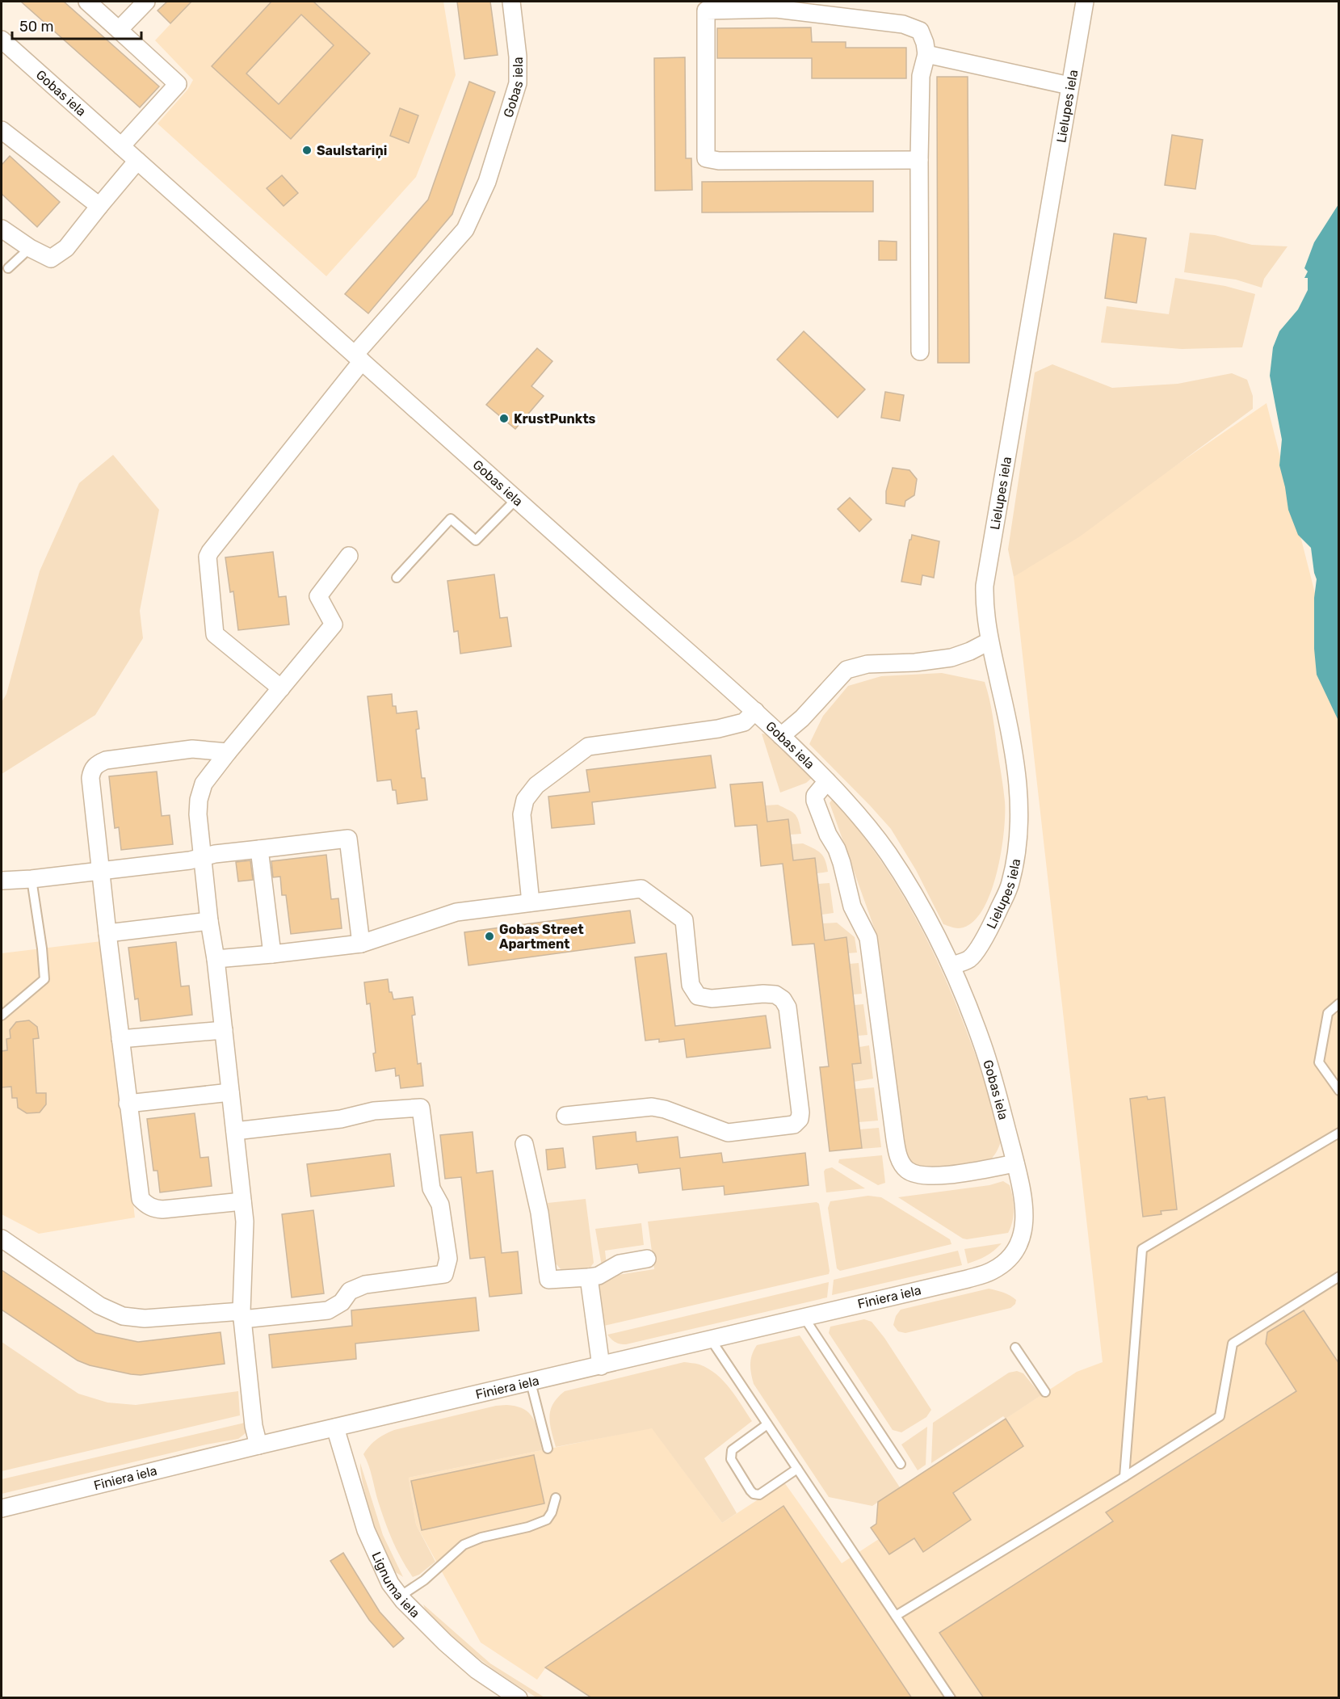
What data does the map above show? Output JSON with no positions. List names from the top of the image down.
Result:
{
  "streets": {
    "street": [
      "Gobas iela",
      "Lielupes iela",
      "Finiera iela",
      "Lignuma iela"
    ]
  },
  "crossings": [
    ["Gobas iela", "Lielupes iela"],
    ["Gobas iela", "Finiera iela"],
    ["Finiera iela", "Lignuma iela"]
  ],
  "places": ["Saulstariņi", "KrustPunkts", "Gobas Street Apartment"],
  "scale_bar": "50 m"
}
